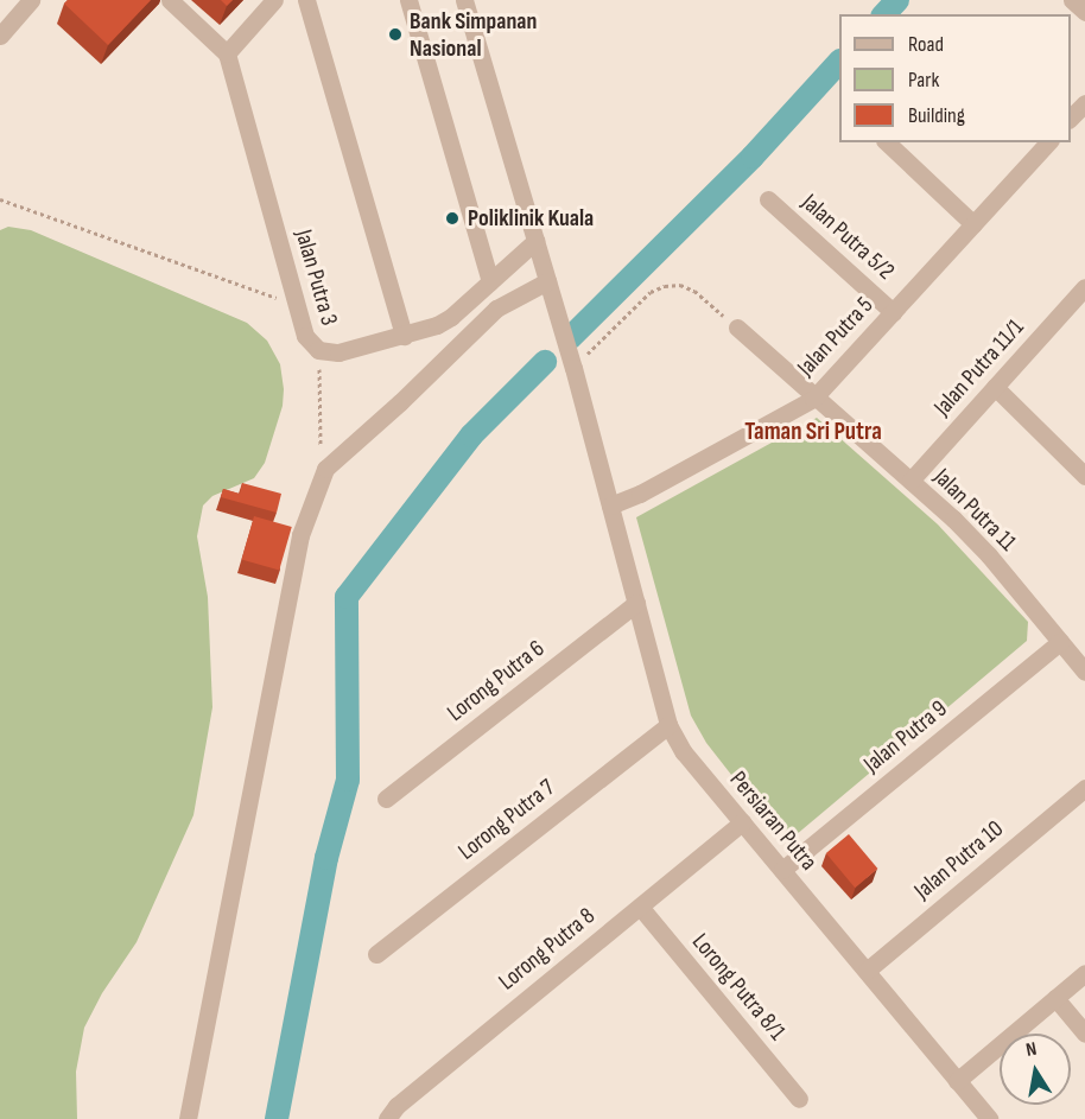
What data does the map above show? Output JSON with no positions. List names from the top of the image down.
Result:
{
  "streets": {
    "street": [
      "Jalan Putra 5/2",
      "Jalan Putra 3",
      "Jalan Putra 5",
      "Jalan Putra 11/1",
      "Jalan Putra 11",
      "Lorong Putra 6",
      "Jalan Putra 9",
      "Lorong Putra 7",
      "Persiaran Putra",
      "Jalan Putra 10",
      "Lorong Putra 8",
      "Lorong Putra 8/1"
    ]
  },
  "crossings": [
    ["Jalan Putra 5/2", "Jalan Putra 5"],
    ["Jalan Putra 3", "Persiaran Putra"],
    ["Jalan Putra 5", "Jalan Putra 11"],
    ["Jalan Putra 5", "Persiaran Putra"],
    ["Jalan Putra 11/1", "Jalan Putra 11"],
    ["Jalan Putra 11", "Jalan Putra 9"],
    ["Lorong Putra 6", "Persiaran Putra"],
    ["Jalan Putra 9", "Persiaran Putra"],
    ["Lorong Putra 7", "Persiaran Putra"],
    ["Persiaran Putra", "Jalan Putra 10"],
    ["Persiaran Putra", "Lorong Putra 8"],
    ["Lorong Putra 8", "Lorong Putra 8/1"]
  ],
  "districts": ["Taman Sri Putra"],
  "places": ["Bank Simpanan Nasional", "Poliklinik Kuala"],
  "legend": ["Road", "Park", "Building"],
  "north": "top"
}
